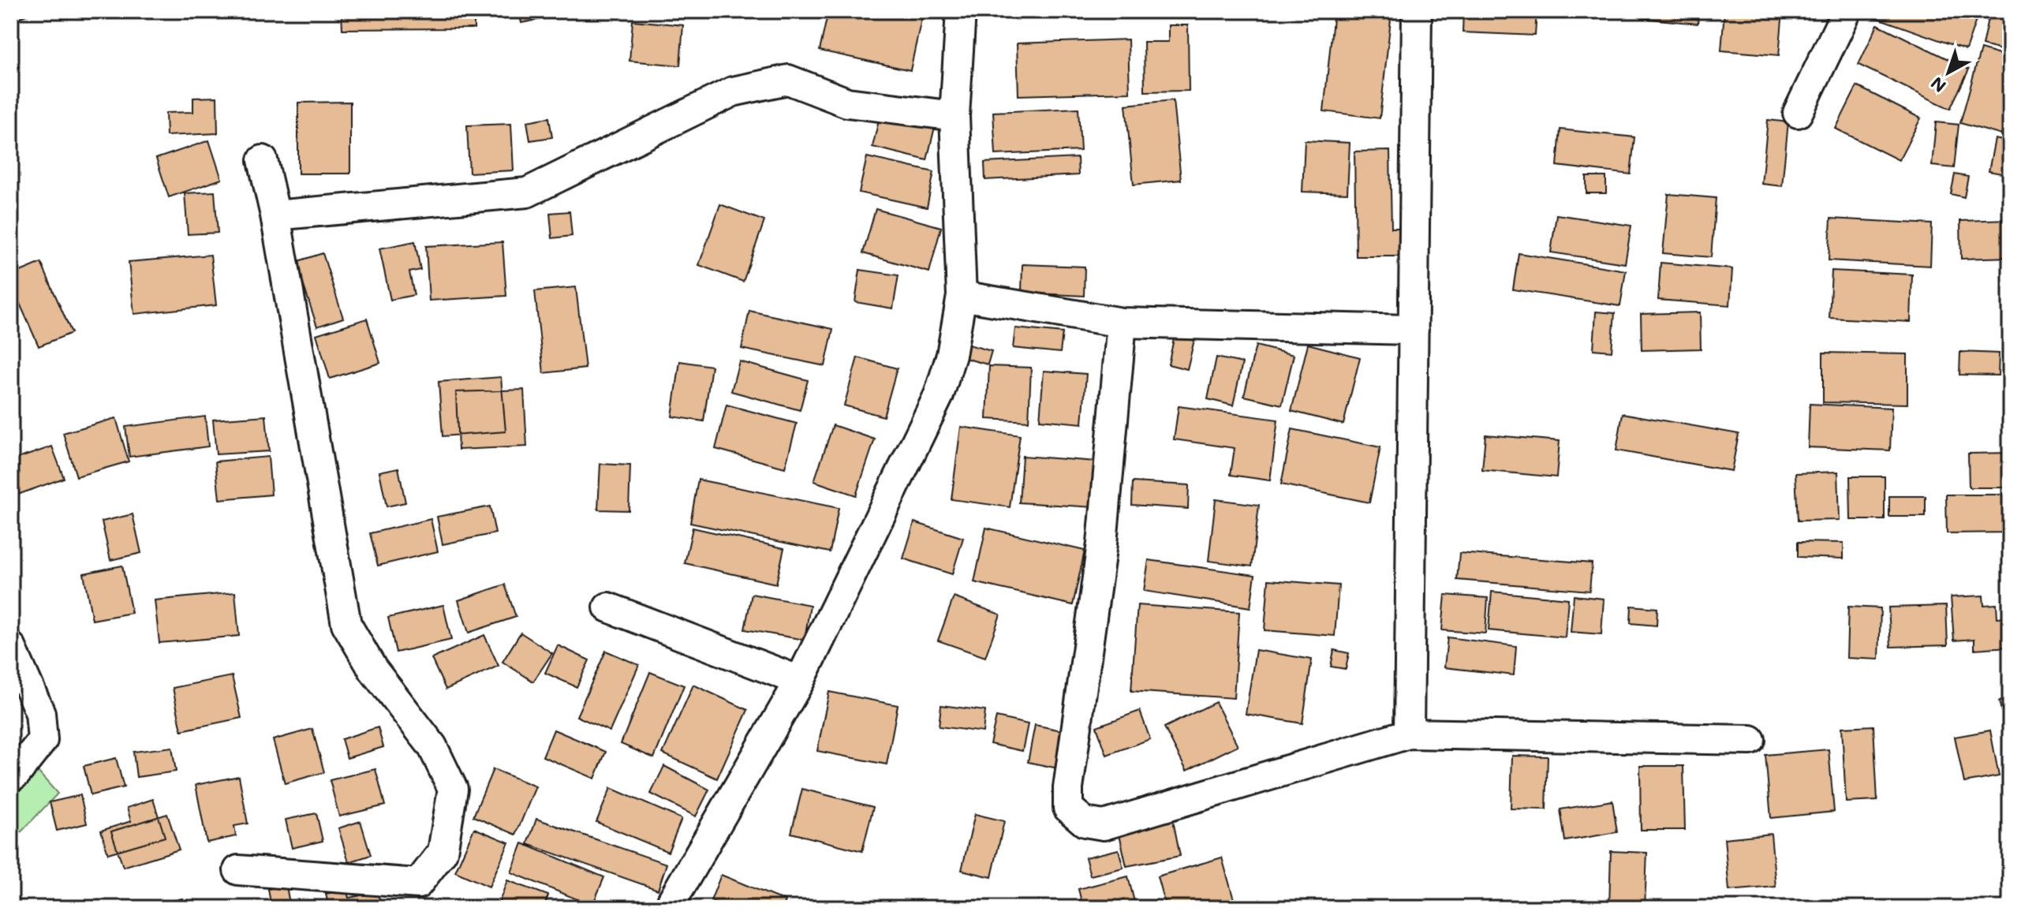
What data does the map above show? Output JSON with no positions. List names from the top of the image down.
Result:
{
  "north": "bottom left"
}
